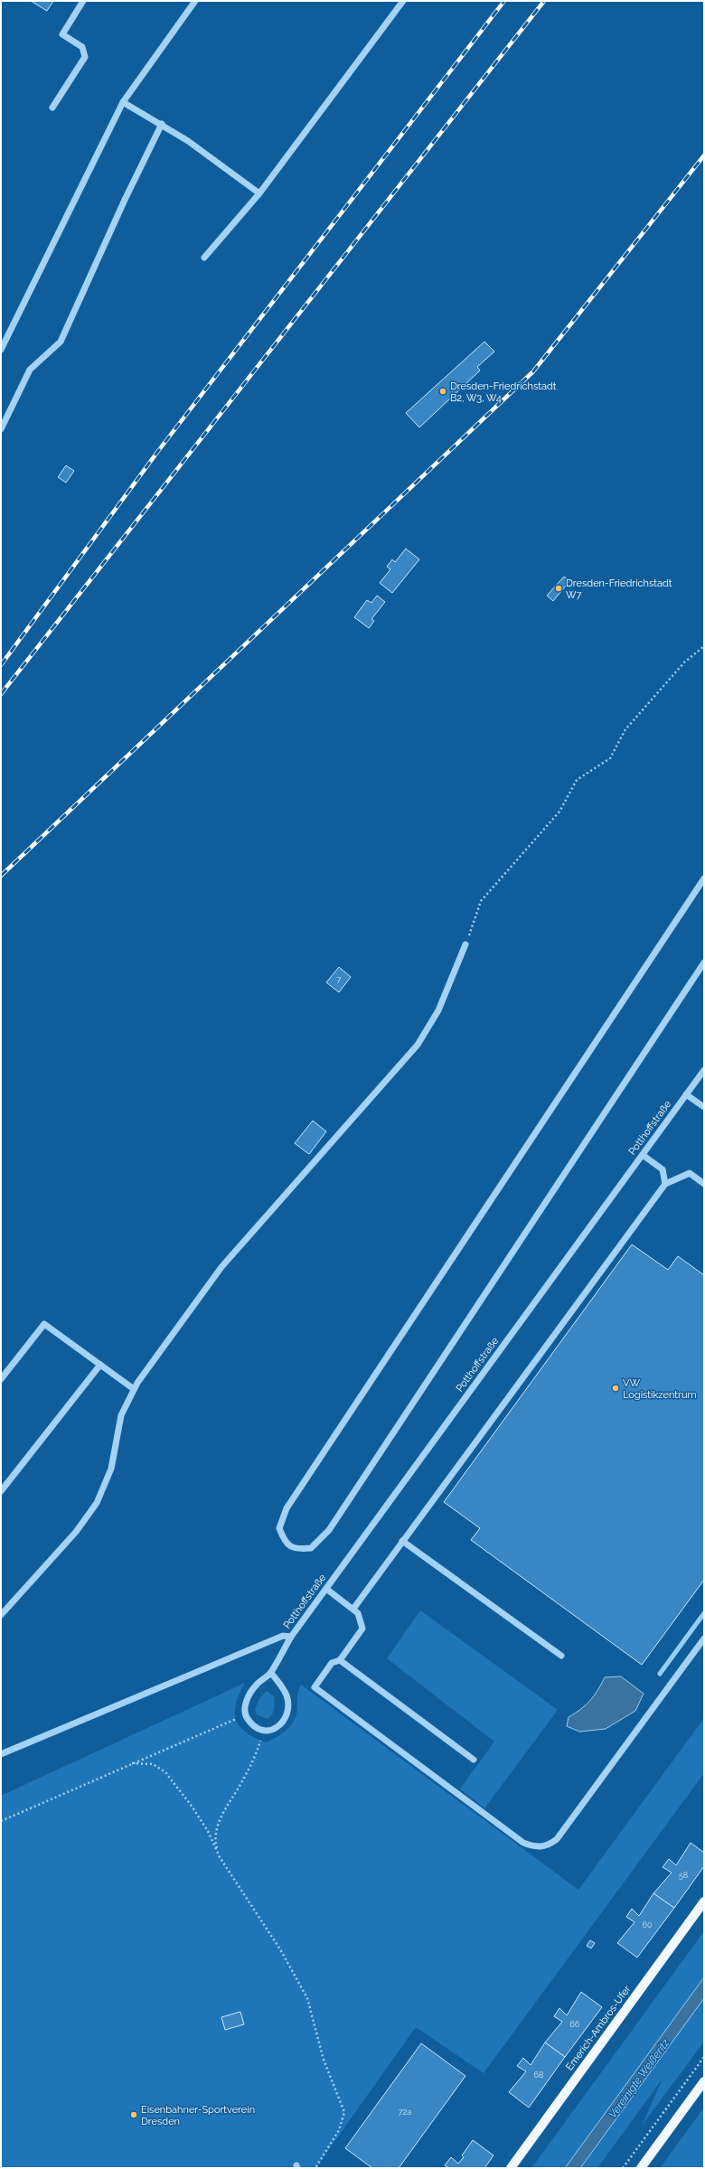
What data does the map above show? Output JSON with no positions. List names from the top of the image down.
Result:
{
  "streets": {
    "main road": ["Emerich-Ambros-Ufer"],
    "street": ["Potthoffstraße"]
  },
  "water": ["Vereinigte Weißeritz"],
  "places": [
    "Dresden-Friedrichstadt B2, W3, W4",
    "Dresden-Friedrichstadt W7",
    "VW Logistikzentrum",
    "Eisenbahner-Sportverein Dresden"
  ],
  "house_numbers": [
    "7",
    "58",
    "60",
    "66",
    "68",
    "72a"
  ]
}
